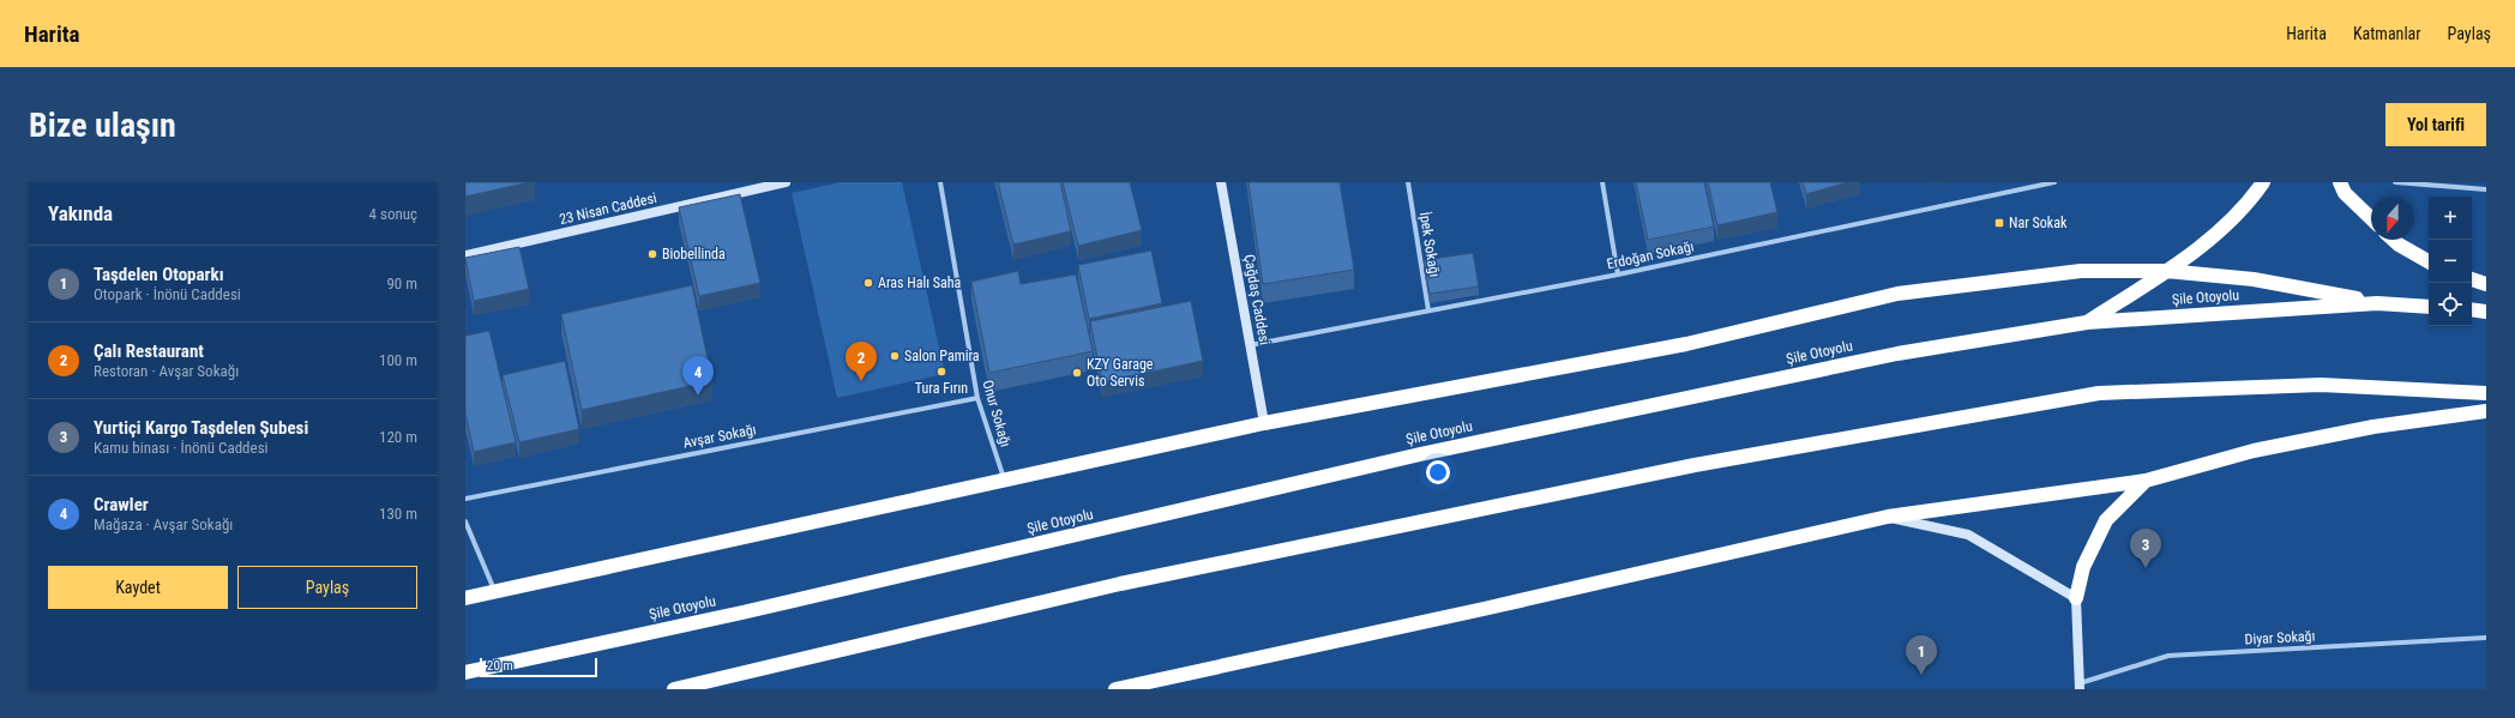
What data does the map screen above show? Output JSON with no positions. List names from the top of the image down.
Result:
{
  "streets": {
    "highway": ["Şile Otoyolu"],
    "street": [
      "23 Nisan Caddesi",
      "İpek Sokağı",
      "Erdoğan Sokağı",
      "Çağdaş Caddesi",
      "Onur Sokağı",
      "Avşar Sokağı",
      "Diyar Sokağı"
    ]
  },
  "crossings": [
    ["İpek Sokağı", "Erdoğan Sokağı"],
    ["Erdoğan Sokağı", "Çağdaş Caddesi"],
    ["Onur Sokağı", "Avşar Sokağı"]
  ],
  "places": {
    "transit": ["Nar Sokak"],
    "other": [
      "Biobellinda",
      "Aras Halı Saha",
      "Salon Pamira",
      "Tura Fırın",
      "KZY Garage Oto Servis"
    ]
  },
  "scale_bar": "20 m",
  "north": "bottom",
  "page": {
    "header": "Harita",
    "nav": ["Harita", "Katmanlar", "Paylaş"],
    "buttons": [
      "Yol tarifi",
      ["Kaydet", "Paylaş"]
    ],
    "title": "Bize ulaşın",
    "heading": ["Yakında", "4 sonuç"],
    "map_buttons": ["+", "−"],
    "list": [
      {
        "mark": "1",
        "name": "Taşdelen Otoparkı",
        "note": "Otopark · İnönü Caddesi",
        "value": "90 m"
      },
      {
        "mark": "2",
        "name": "Çalı Restaurant",
        "note": "Restoran · Avşar Sokağı",
        "value": "100 m"
      },
      {
        "mark": "3",
        "name": "Yurtiçi Kargo Taşdelen Şubesi",
        "note": "Kamu binası · İnönü Caddesi",
        "value": "120 m"
      },
      {
        "mark": "4",
        "name": "Crawler",
        "note": "Mağaza · Avşar Sokağı",
        "value": "130 m"
      }
    ],
    "pins": [
      "2",
      "4",
      "3",
      "1"
    ],
    "scale": "20 m"
  }
}
